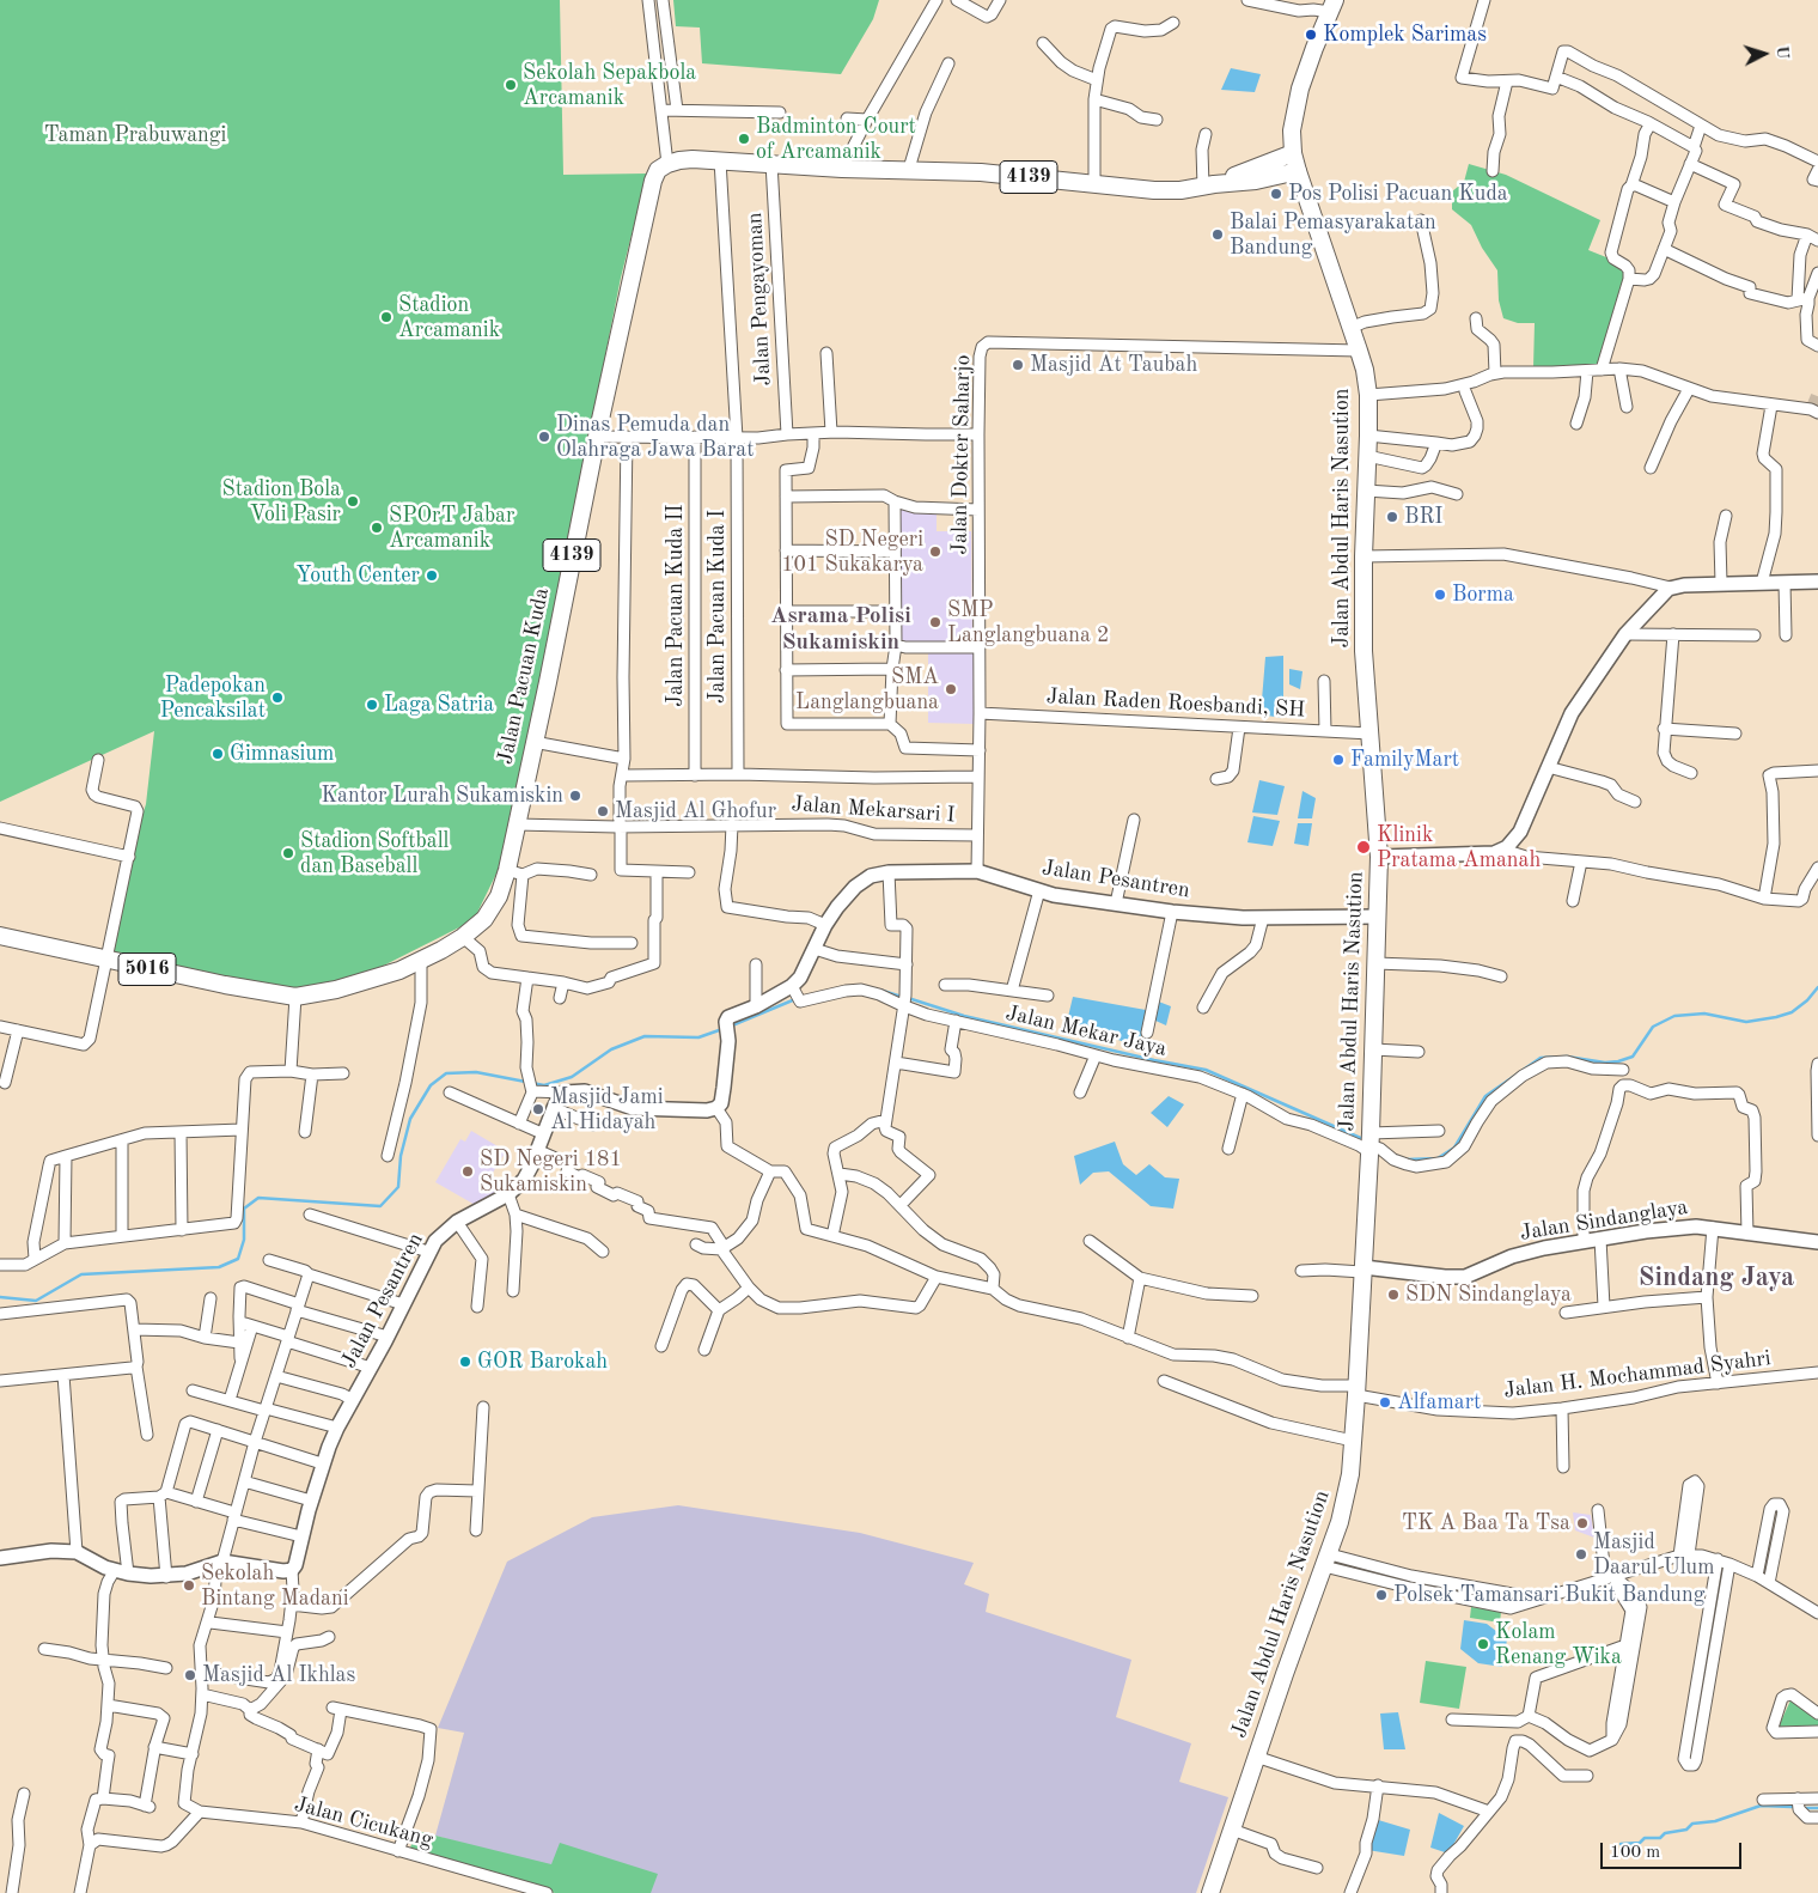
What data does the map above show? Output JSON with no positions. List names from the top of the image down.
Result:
{
  "streets": {
    "main road": [
      "4139",
      "Jalan Abdul Haris Nasution",
      "Jalan Pacuan Kuda",
      "5016"
    ],
    "street": [
      "Jalan Pengayoman",
      "Jalan Dokter Saharjo",
      "Jalan Pacuan Kuda II",
      "Jalan Pacuan Kuda I",
      "Jalan Raden Roesbandi, SH",
      "Jalan Mekarsari I",
      "Jalan Pesantren",
      "Jalan Mekar Jaya",
      "Jalan Sindanglaya",
      "Jalan H. Mochammad Syahri",
      "Jalan Cicukang"
    ]
  },
  "crossings": [
    ["4139", "Jalan Pengayoman"],
    ["4139", "Jalan Abdul Haris Nasution"],
    ["4139", "Jalan Pacuan Kuda I"],
    ["4139", "Jalan Pacuan Kuda"],
    ["Jalan Dokter Saharjo", "Jalan Abdul Haris Nasution"],
    ["Jalan Dokter Saharjo", "Jalan Raden Roesbandi, SH"],
    ["Jalan Dokter Saharjo", "Jalan Mekarsari I"],
    ["Jalan Dokter Saharjo", "Jalan Pesantren"],
    ["Jalan Abdul Haris Nasution", "Jalan Raden Roesbandi, SH"],
    ["Jalan Abdul Haris Nasution", "Jalan Pesantren"],
    ["Jalan Abdul Haris Nasution", "Jalan Mekar Jaya"],
    ["Jalan Abdul Haris Nasution", "Jalan Sindanglaya"],
    ["Jalan Abdul Haris Nasution", "Jalan H. Mochammad Syahri"],
    ["Jalan Pacuan Kuda", "Jalan Mekarsari I"],
    ["Jalan Pacuan Kuda", "5016"],
    ["Jalan Pesantren", "Jalan Mekar Jaya"]
  ],
  "districts": ["Asrama Polisi Sukamiskin", "Sindang Jaya"],
  "parks": ["Taman Prabuwangi"],
  "places": [
    "Komplek Sarimas",
    "Sekolah Sepakbola Arcamanik",
    "Badminton Court of Arcamanik",
    "Pos Polisi Pacuan Kuda",
    "Balai Pemasyarakatan Bandung",
    "Stadion Arcamanik",
    "Masjid At Taubah",
    "Dinas Pemuda dan Olahraga Jawa Barat",
    "Stadion Bola Voli Pasir",
    "BRI",
    "SPOrT Jabar Arcamanik",
    "SD Negeri 101 Sukakarya",
    "Youth Center",
    "Borma",
    "SMP Langlangbuana 2",
    "SMA Langlangbuana",
    "Padepokan Pencaksilat",
    "Laga Satria",
    "Gimnasium",
    "FamilyMart",
    "Kantor Lurah Sukamiskin",
    "Masjid Al Ghofur",
    "Klinik Pratama Amanah",
    "Stadion Softball dan Baseball",
    "Masjid Jami Al Hidayah",
    "SD Negeri 181 Sukamiskin",
    "SDN Sindanglaya",
    "GOR Barokah",
    "Alfamart",
    "TK A Baa Ta Tsa",
    "Masjid Daarul Ulum",
    "Sekolah Bintang Madani",
    "Polsek Tamansari Bukit Bandung",
    "Kolam Renang Wika",
    "Masjid Al Ikhlas"
  ],
  "scale_bar": "100 m",
  "north": "right"
}
